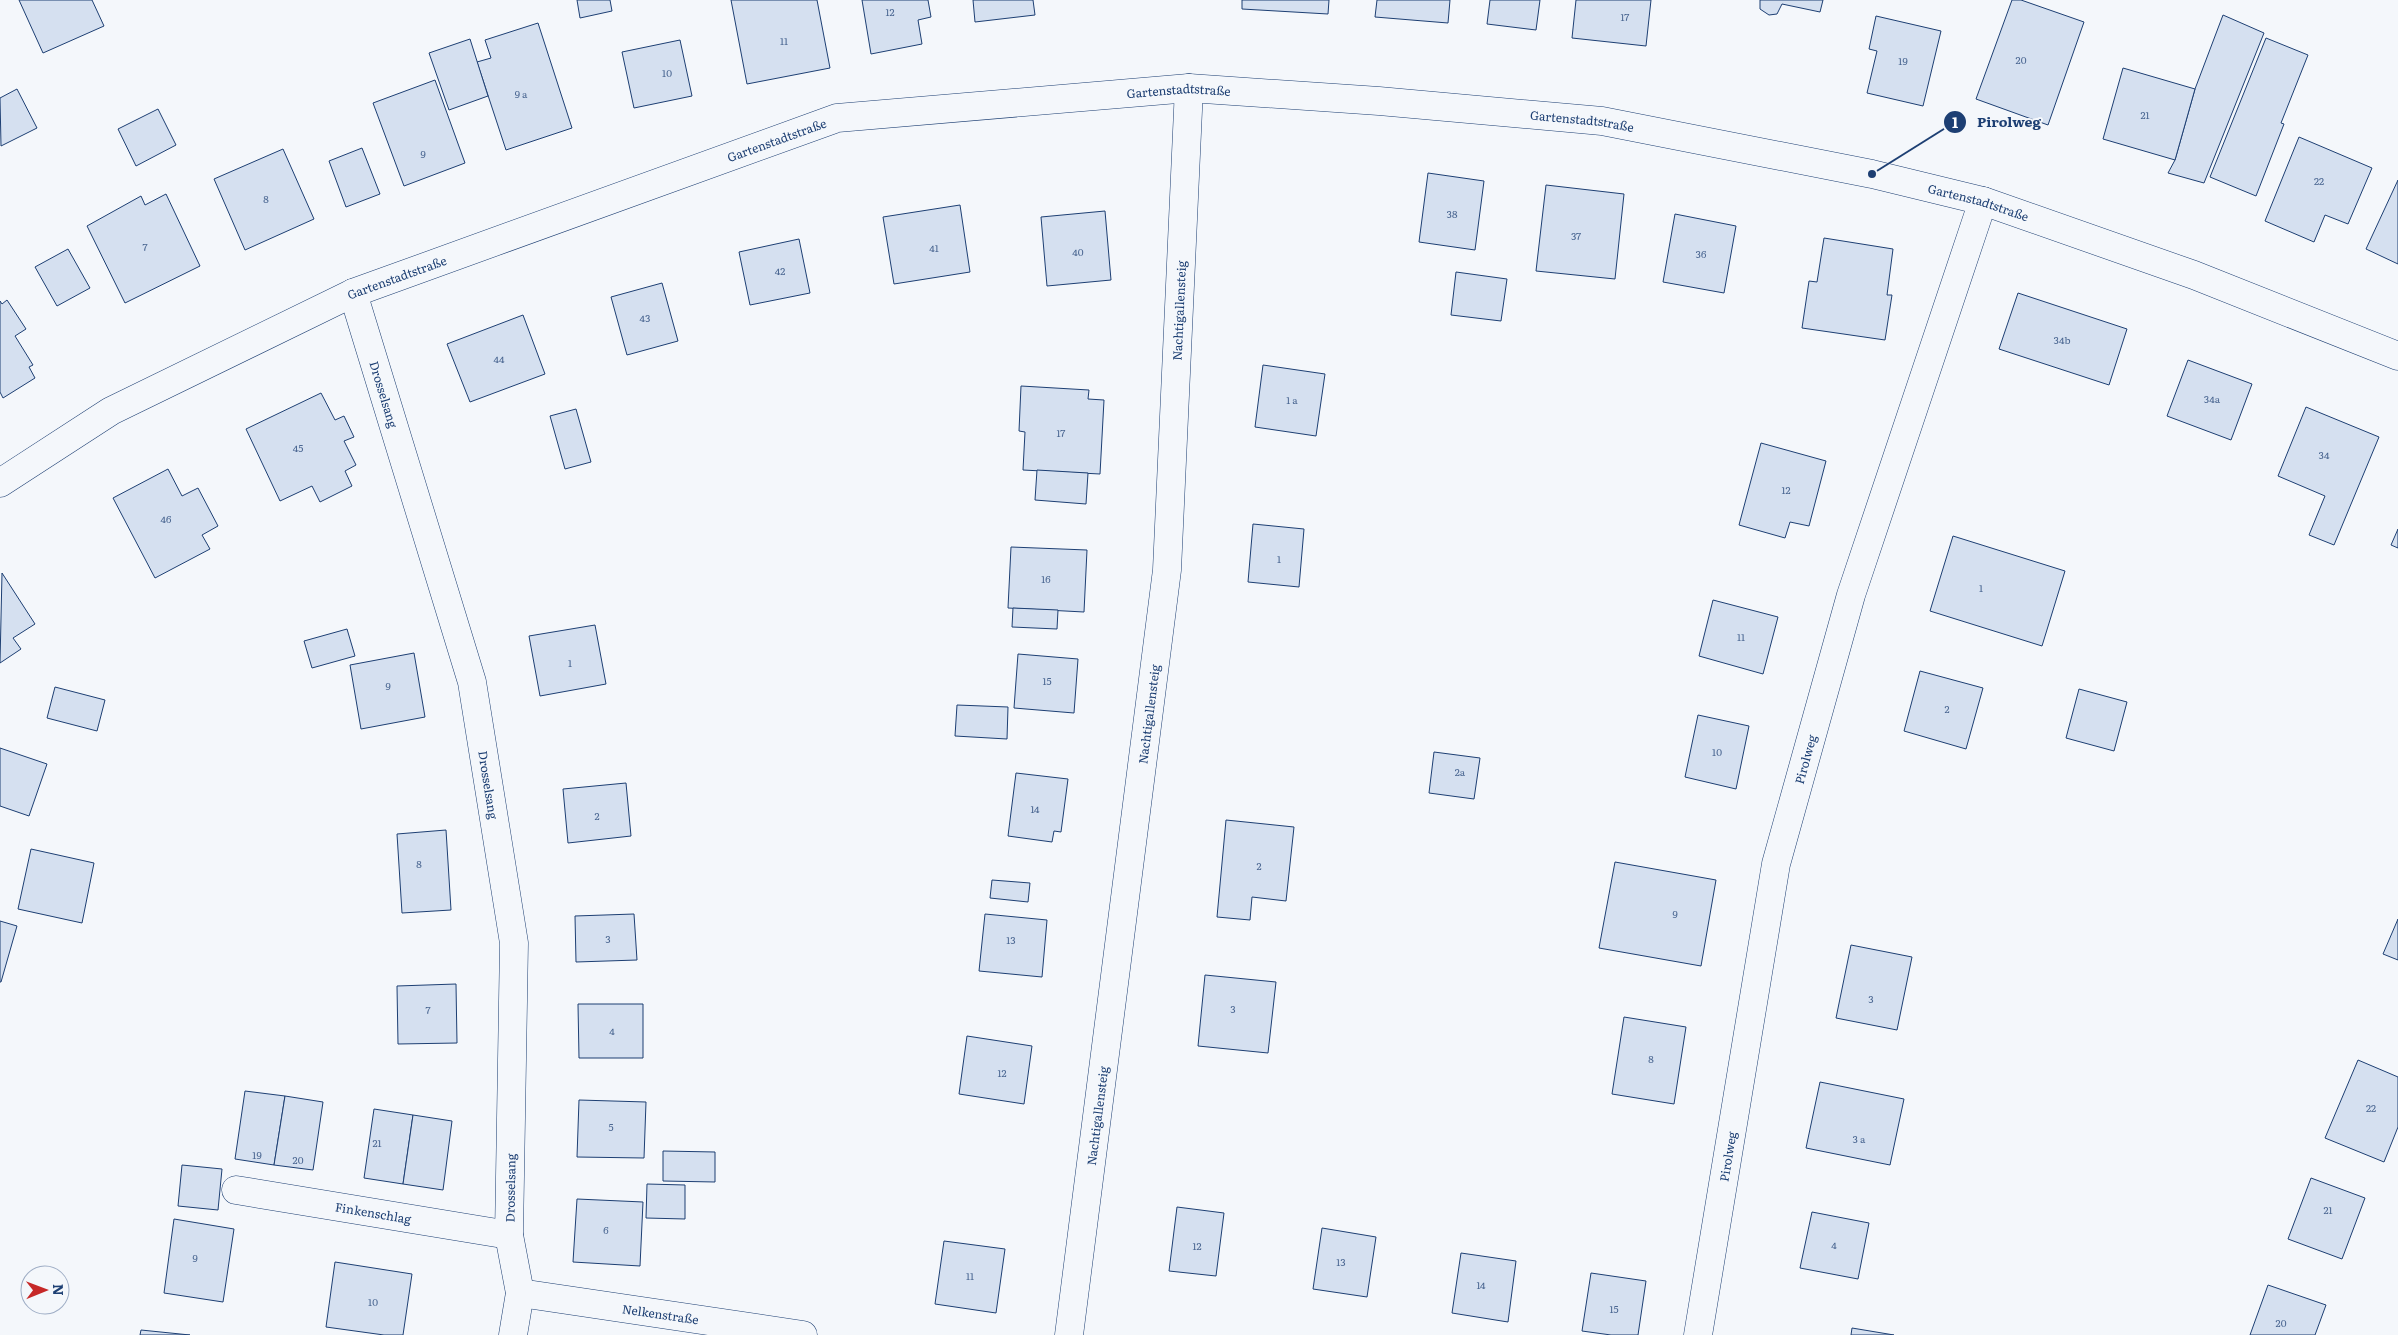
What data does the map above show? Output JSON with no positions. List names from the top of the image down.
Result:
{
  "streets": {
    "street": [
      "Gartenstadtstraße",
      "Nachtigallensteig",
      "Drosselsang",
      "Pirolweg",
      "Finkenschlag",
      "Nelkenstraße"
    ]
  },
  "crossings": [
    ["Gartenstadtstraße", "Nachtigallensteig"],
    ["Gartenstadtstraße", "Drosselsang"],
    ["Gartenstadtstraße", "Pirolweg"],
    ["Drosselsang", "Finkenschlag"],
    ["Drosselsang", "Nelkenstraße"]
  ],
  "places": ["Pirolweg"],
  "house_numbers": [
    "12",
    "17",
    "11",
    "20",
    "19",
    "10",
    "9 a",
    "21",
    "9",
    "22",
    "8",
    "38",
    "37",
    "7",
    "41",
    "40",
    "36",
    "42",
    "43",
    "34b",
    "44",
    "34a",
    "1 a",
    "17",
    "45",
    "34",
    "12",
    "46",
    "1",
    "16",
    "1",
    "11",
    "1",
    "15",
    "9",
    "2",
    "10",
    "2a",
    "14",
    "2",
    "8",
    "2",
    "9",
    "3",
    "13",
    "3",
    "3",
    "7",
    "4",
    "8",
    "12",
    "22",
    "5",
    "3 a",
    "21",
    "19",
    "20",
    "21",
    "6",
    "4",
    "12",
    "9",
    "13",
    "11",
    "14",
    "10",
    "15",
    "20"
  ],
  "north": "right"
}
